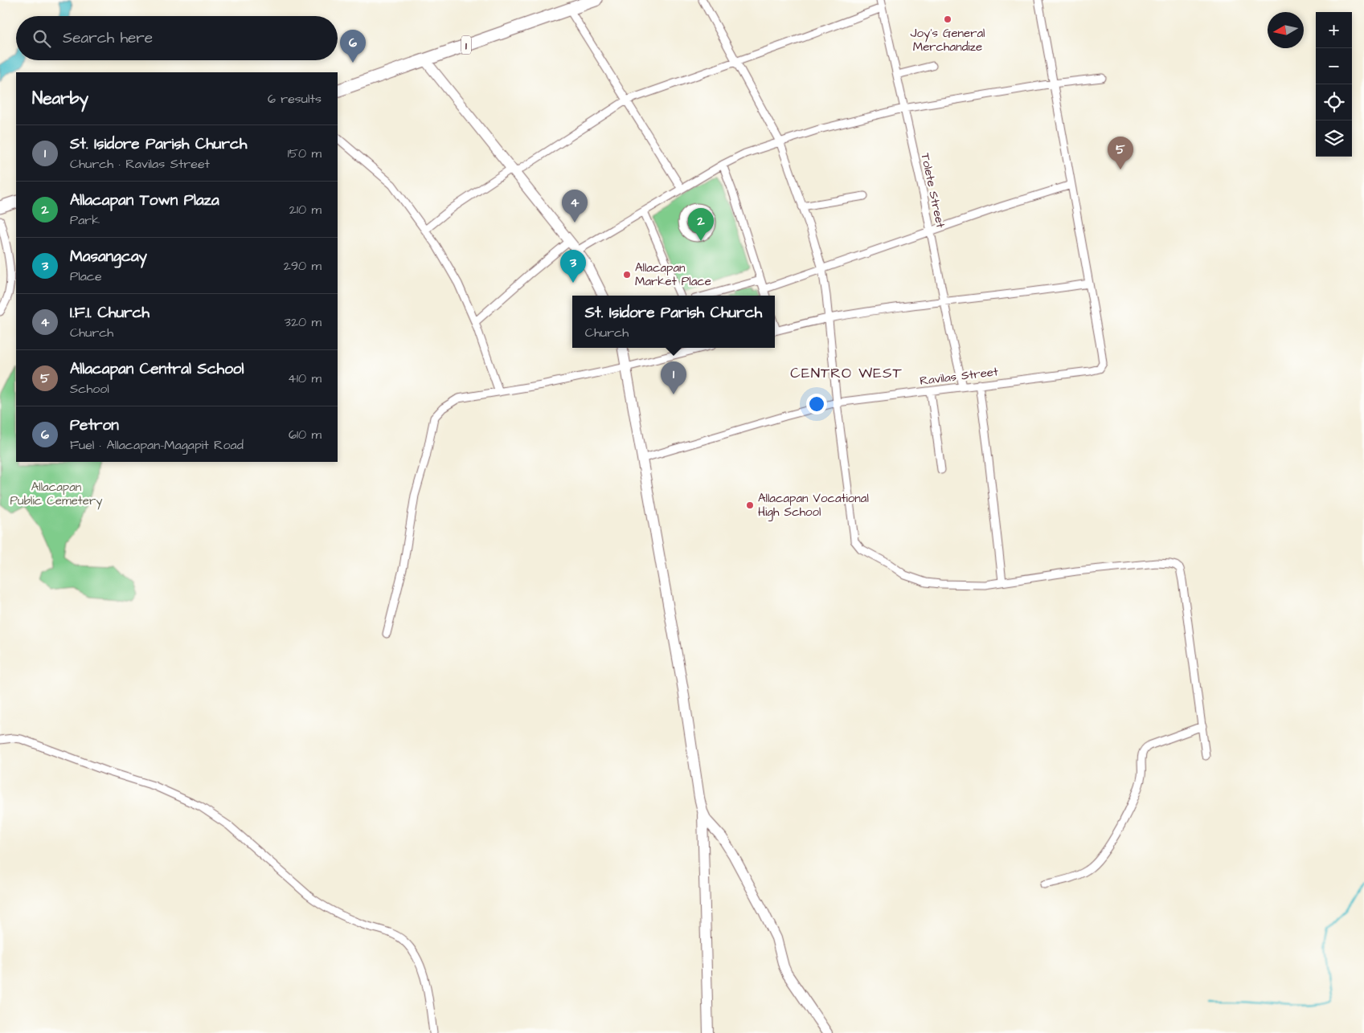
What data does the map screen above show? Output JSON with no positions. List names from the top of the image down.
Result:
{
  "streets": {
    "highway": ["1"],
    "street": ["Tolete Street", "Ravilas Street"]
  },
  "crossings": [
    ["Tolete Street", "Ravilas Street"]
  ],
  "districts": ["CENTRO WEST"],
  "parks": ["Allacapan Public Cemetery"],
  "places": ["Joy's General Merchandize", "Allacapan Market Place", "Allacapan Vocational High School"],
  "north": "left",
  "page": {
    "map_buttons": ["+", "−"],
    "search": "Search here",
    "pins": [
      "6",
      "5",
      "4",
      "2",
      "3",
      "1"
    ],
    "heading": ["Nearby", "6 results"],
    "list": [
      {
        "mark": "1",
        "name": "St. Isidore Parish Church",
        "note": "Church · Ravilas Street",
        "value": "150 m"
      },
      {
        "mark": "2",
        "name": "Allacapan Town Plaza",
        "note": "Park",
        "value": "210 m"
      },
      {
        "mark": "3",
        "name": "Masangcay",
        "note": "Place",
        "value": "290 m"
      },
      {
        "mark": "4",
        "name": "I.F.I. Church",
        "note": "Church",
        "value": "320 m"
      },
      {
        "mark": "5",
        "name": "Allacapan Central School",
        "note": "School",
        "value": "410 m"
      },
      {
        "mark": "6",
        "name": "Petron",
        "note": "Fuel · Allacapan-Magapit Road",
        "value": "610 m"
      }
    ],
    "popup": ["St. Isidore Parish Church", "Church"]
  }
}
